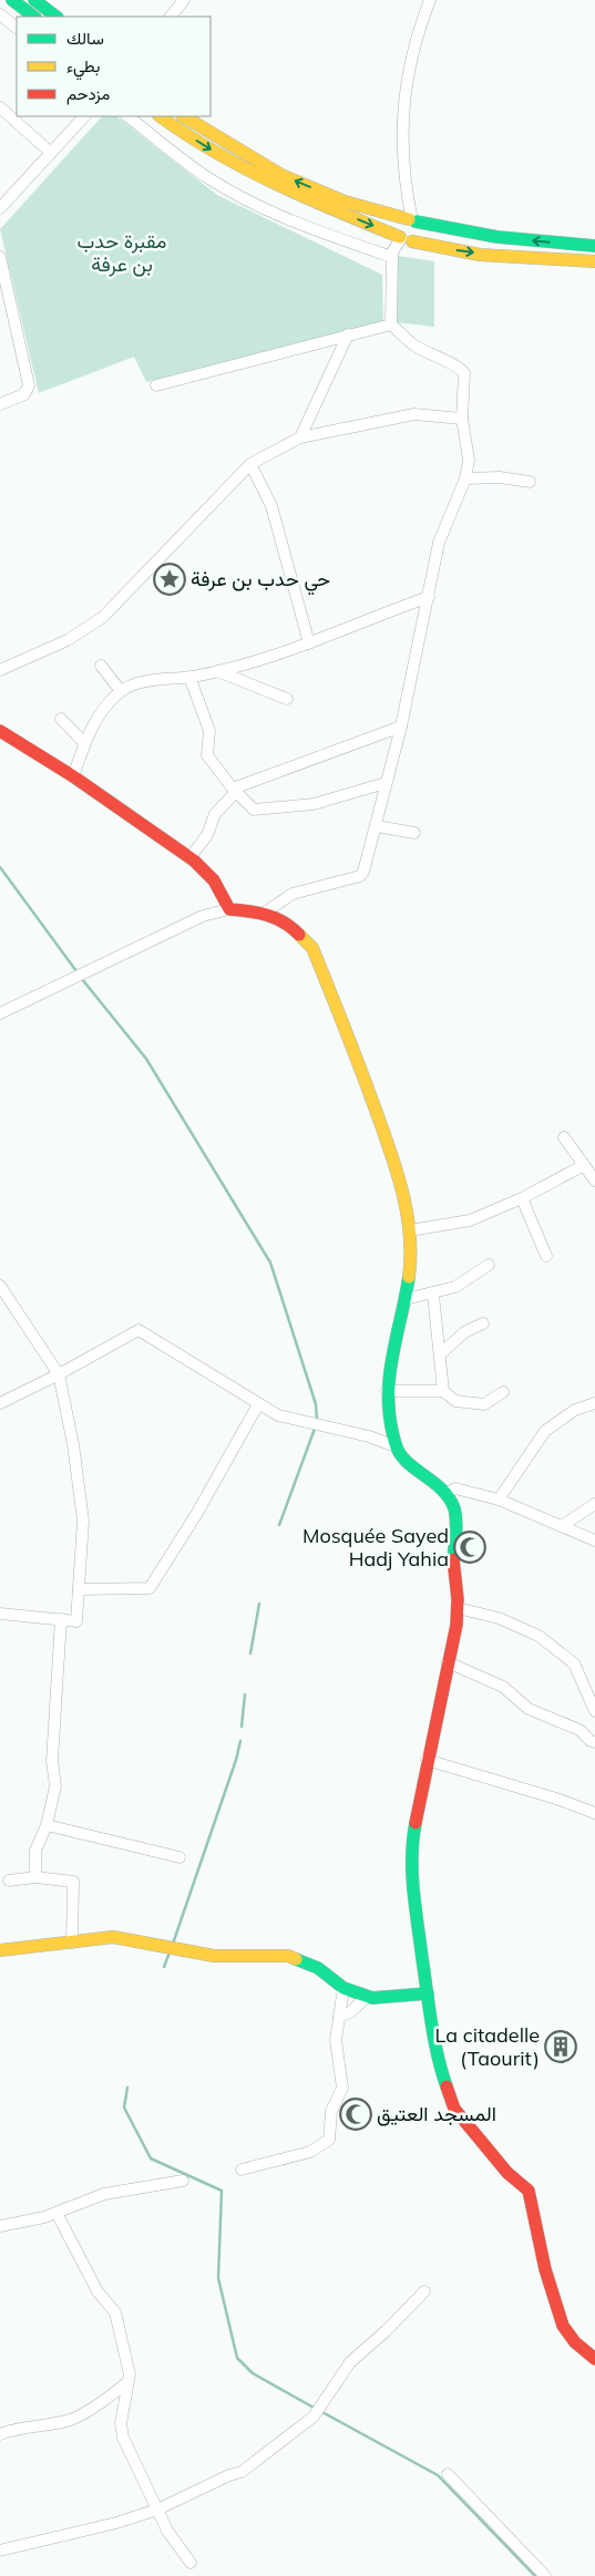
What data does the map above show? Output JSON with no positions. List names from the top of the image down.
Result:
{
  "parks": ["مقبرة حدب بن عرفة"],
  "places": {
    "place": ["حي حدب بن عرفة"],
    "mosque": ["Mosquée Sayed Hadj Yahia", "المسجد العتيق"],
    "building": ["La citadelle (Taourit)"]
  },
  "legend": ["سالك", "بطيء", "مزدحم"]
}
